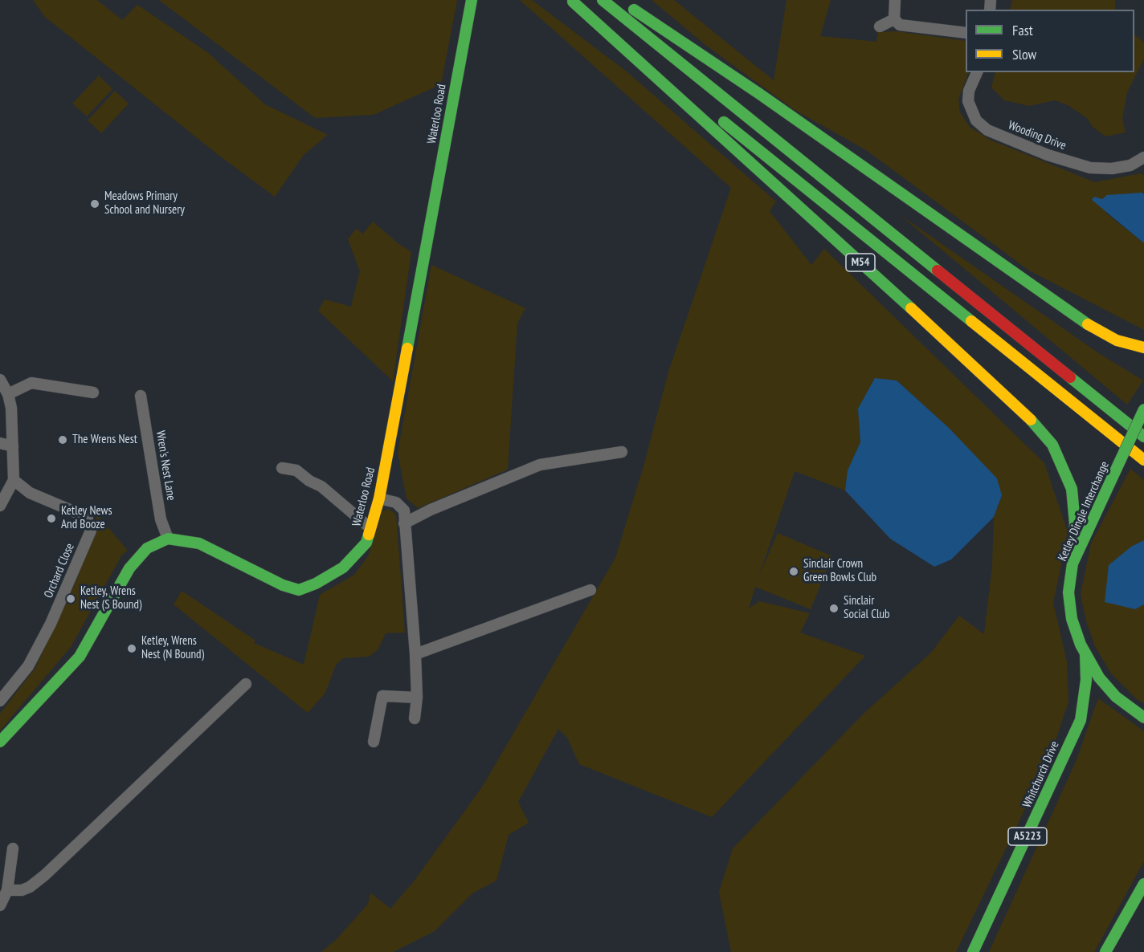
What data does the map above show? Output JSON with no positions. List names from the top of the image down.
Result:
{
  "streets": {
    "main road": [
      "Waterloo Road",
      "M54",
      "Ketley Dingle Interchange",
      "Whitchurch Drive",
      "A5223"
    ],
    "street": ["Wooding Drive", "Wren's Nest Lane", "Orchard Close"]
  },
  "crossings": [
    ["Waterloo Road", "Wren's Nest Lane"],
    ["M54", "Ketley Dingle Interchange"],
    ["Ketley Dingle Interchange", "Whitchurch Drive"]
  ],
  "places": [
    "Meadows Primary School and Nursery",
    "The Wrens Nest",
    "Ketley News And Booze",
    "Sinclair Crown Green Bowls Club",
    "Ketley, Wrens Nest (S Bound)",
    "Sinclair Social Club",
    "Ketley, Wrens Nest (N Bound)"
  ],
  "legend": ["Fast", "Slow"]
}
